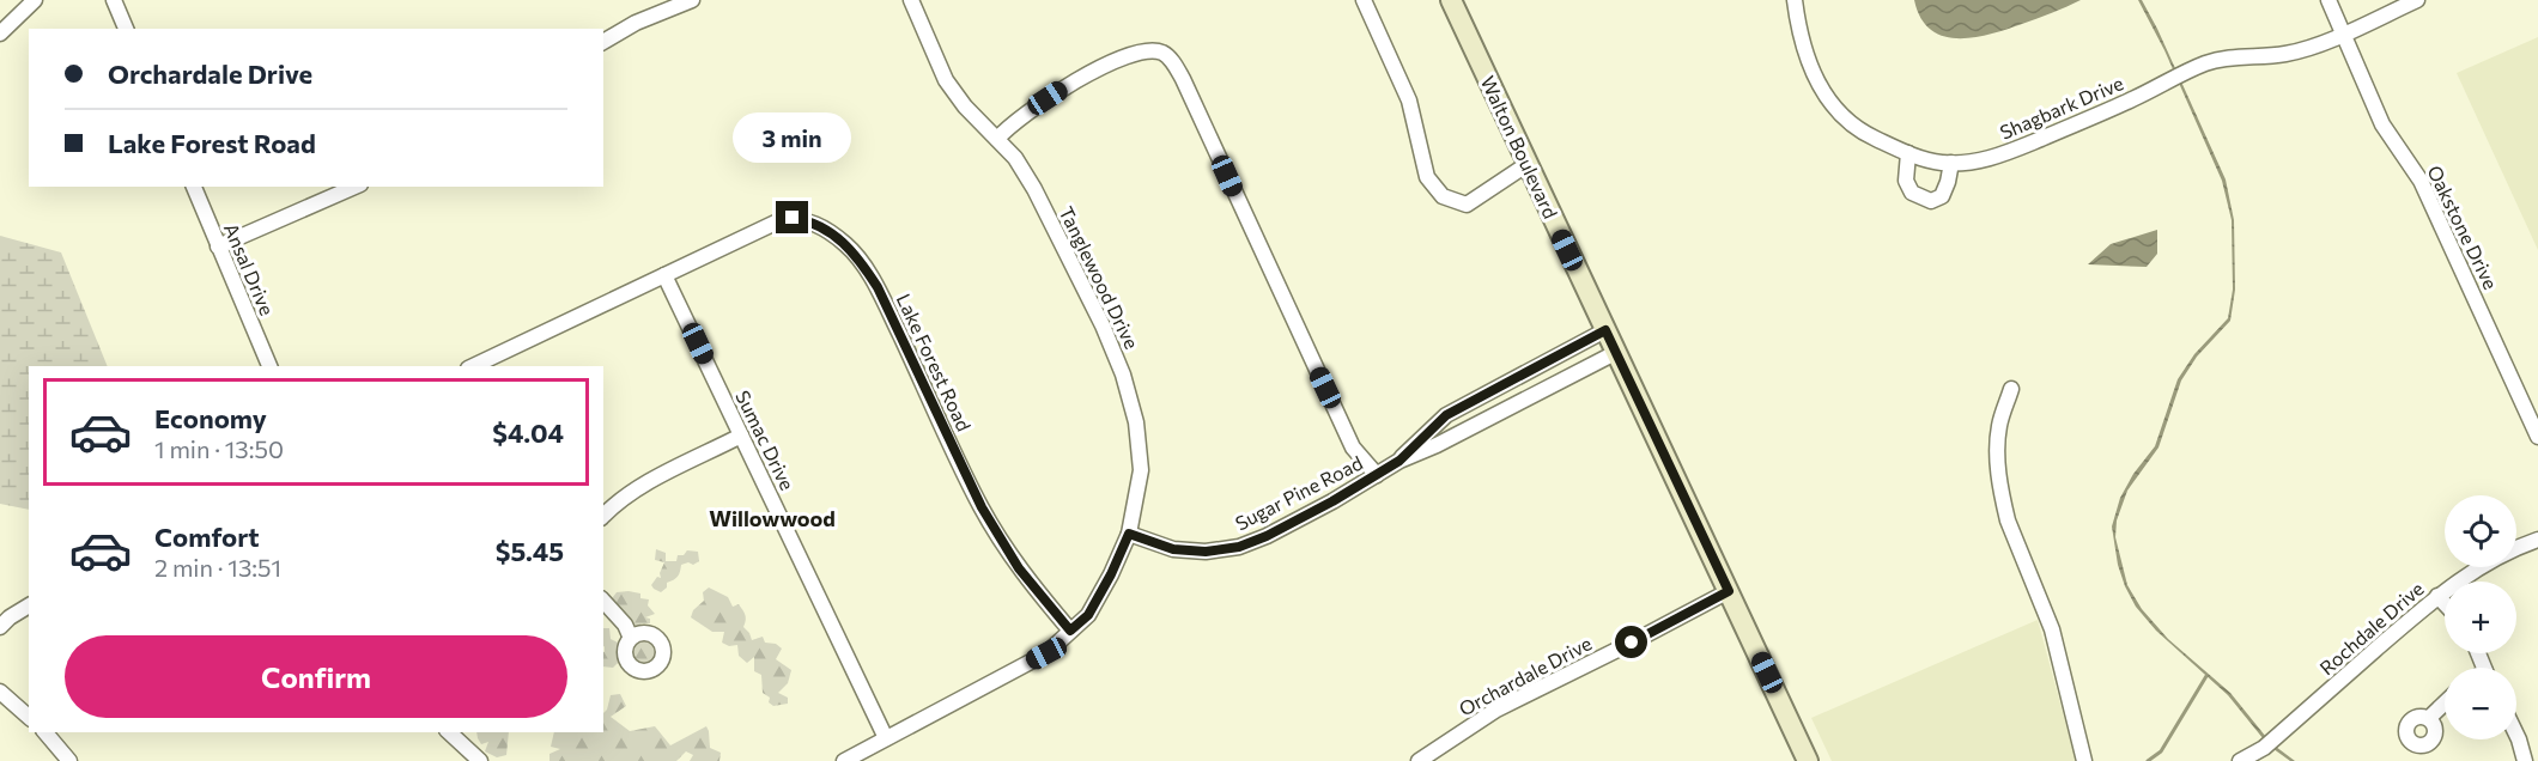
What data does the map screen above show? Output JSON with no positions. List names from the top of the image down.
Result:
{
  "streets": {
    "main road": ["Walton Boulevard"],
    "street": [
      "Shagbark Drive",
      "Oakstone Drive",
      "Ansal Drive",
      "Tanglewood Drive",
      "Lake Forest Road",
      "Sumac Drive",
      "Sugar Pine Road",
      "Rochdale Drive",
      "Orchardale Drive"
    ]
  },
  "crossings": [
    ["Shagbark Drive", "Oakstone Drive"],
    ["Walton Boulevard", "Sugar Pine Road"],
    ["Walton Boulevard", "Orchardale Drive"],
    ["Tanglewood Drive", "Lake Forest Road"],
    ["Tanglewood Drive", "Sumac Drive"],
    ["Tanglewood Drive", "Sugar Pine Road"],
    ["Lake Forest Road", "Sumac Drive"]
  ],
  "districts": ["Willowwood"],
  "page": {
    "banner": ["Orchardale Drive", "Lake Forest Road"],
    "bubble": "3 min",
    "list": [
      {
        "name": "Economy",
        "note": "1 min · 13:50",
        "value": "$4.04"
      },
      {
        "name": "Comfort",
        "note": "2 min · 13:51",
        "value": "$5.45"
      }
    ],
    "map_buttons": ["+", "−"],
    "buttons": "Confirm"
  }
}
